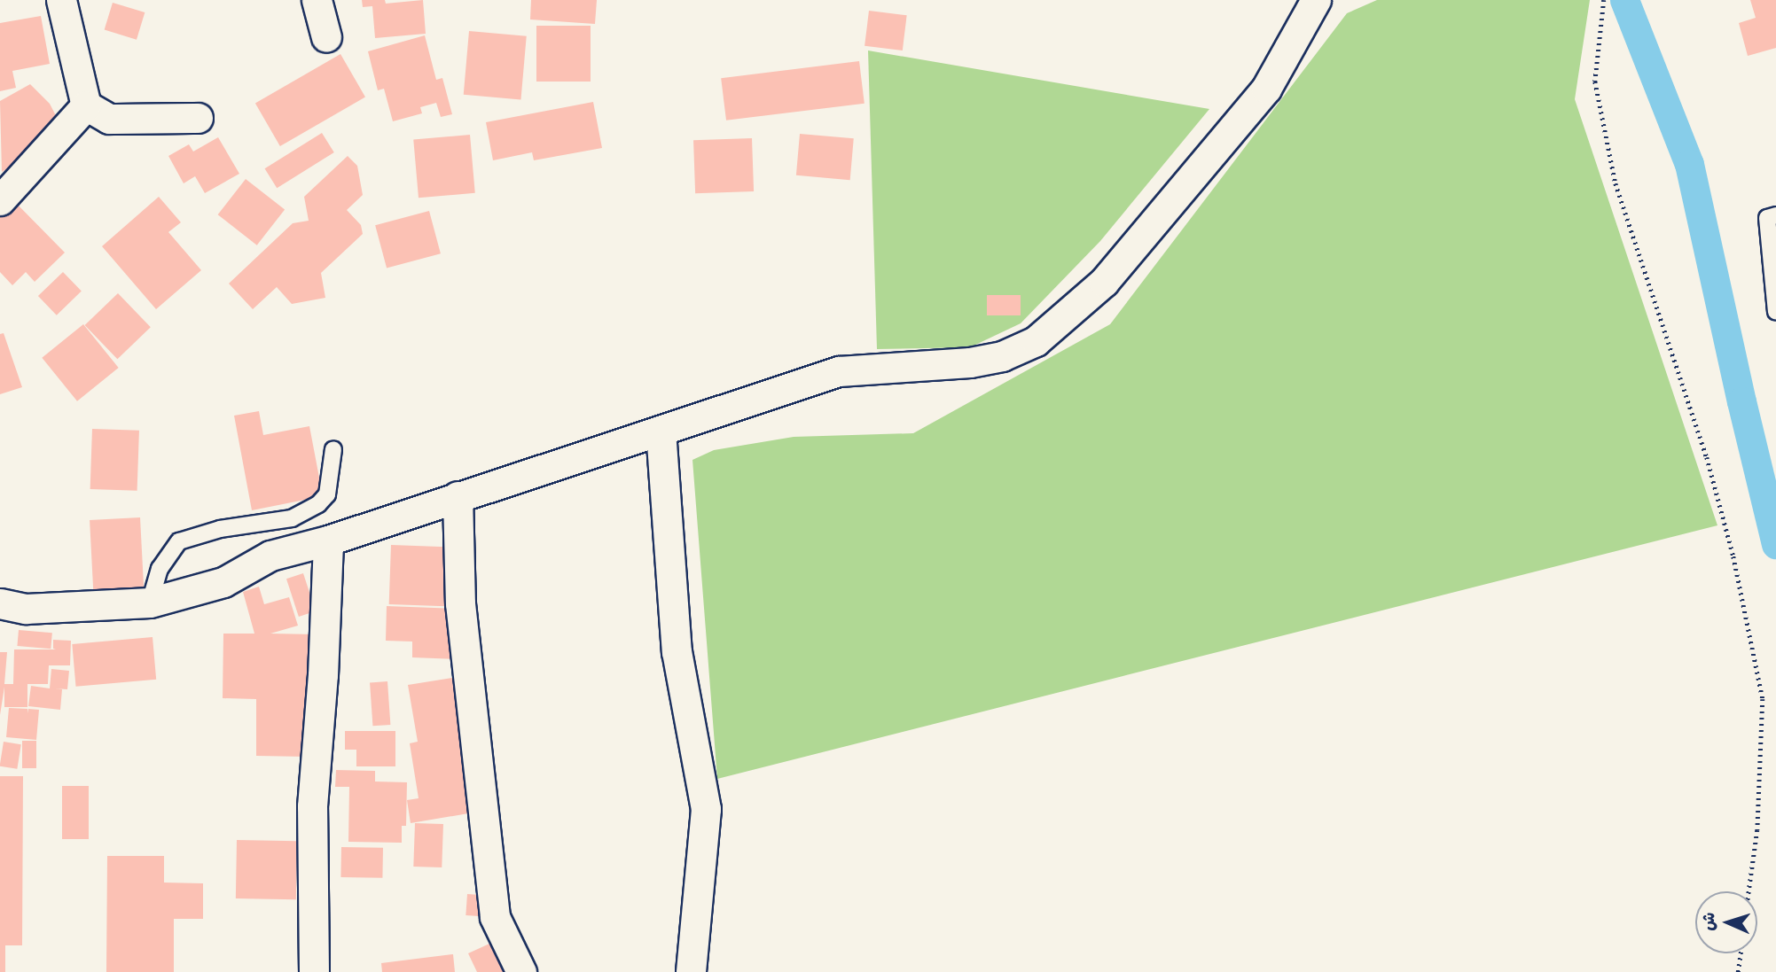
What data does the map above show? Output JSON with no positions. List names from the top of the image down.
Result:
{
  "north": "left"
}
